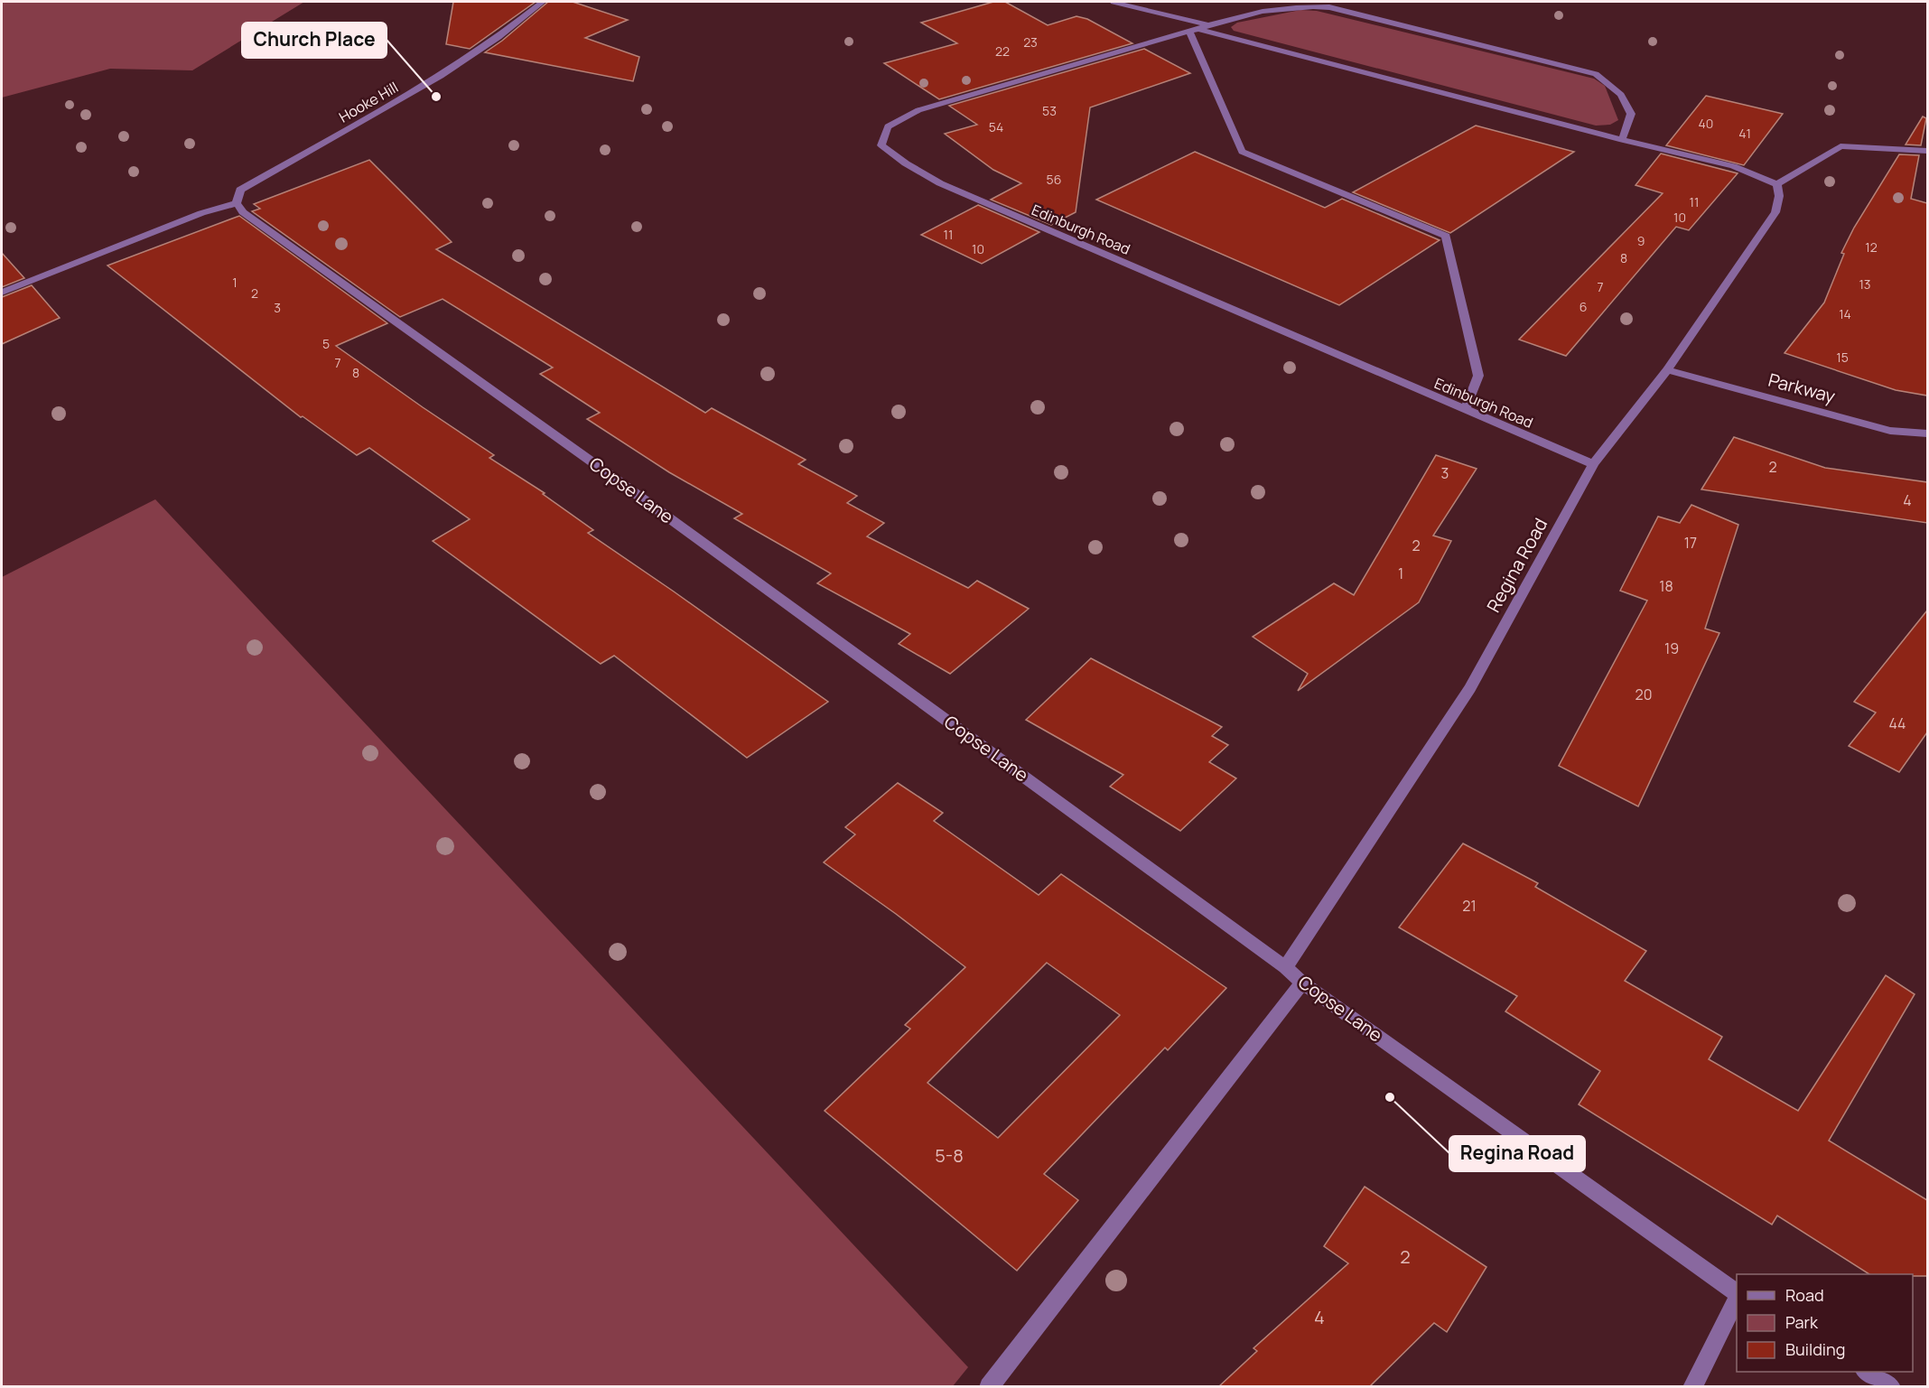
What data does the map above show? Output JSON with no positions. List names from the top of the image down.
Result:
{
  "streets": {
    "street": [
      "Hooke Hill",
      "Edinburgh Road",
      "Parkway",
      "Copse Lane",
      "Regina Road"
    ]
  },
  "crossings": [
    ["Hooke Hill", "Copse Lane"],
    ["Edinburgh Road", "Regina Road"],
    ["Parkway", "Regina Road"],
    ["Copse Lane", "Regina Road"]
  ],
  "places": ["Church Place", "Regina Road"],
  "house_numbers": [
    "23",
    "22",
    "53",
    "40",
    "54",
    "41",
    "56",
    "11",
    "10",
    "11",
    "9",
    "12",
    "10",
    "8",
    "1",
    "13",
    "7",
    "2",
    "6",
    "3",
    "14",
    "5",
    "15",
    "7",
    "8",
    "2",
    "3",
    "4",
    "17",
    "2",
    "1",
    "18",
    "19",
    "20",
    "44",
    "21",
    "5-8",
    "2",
    "4"
  ],
  "legend": ["Road", "Park", "Building"]
}
